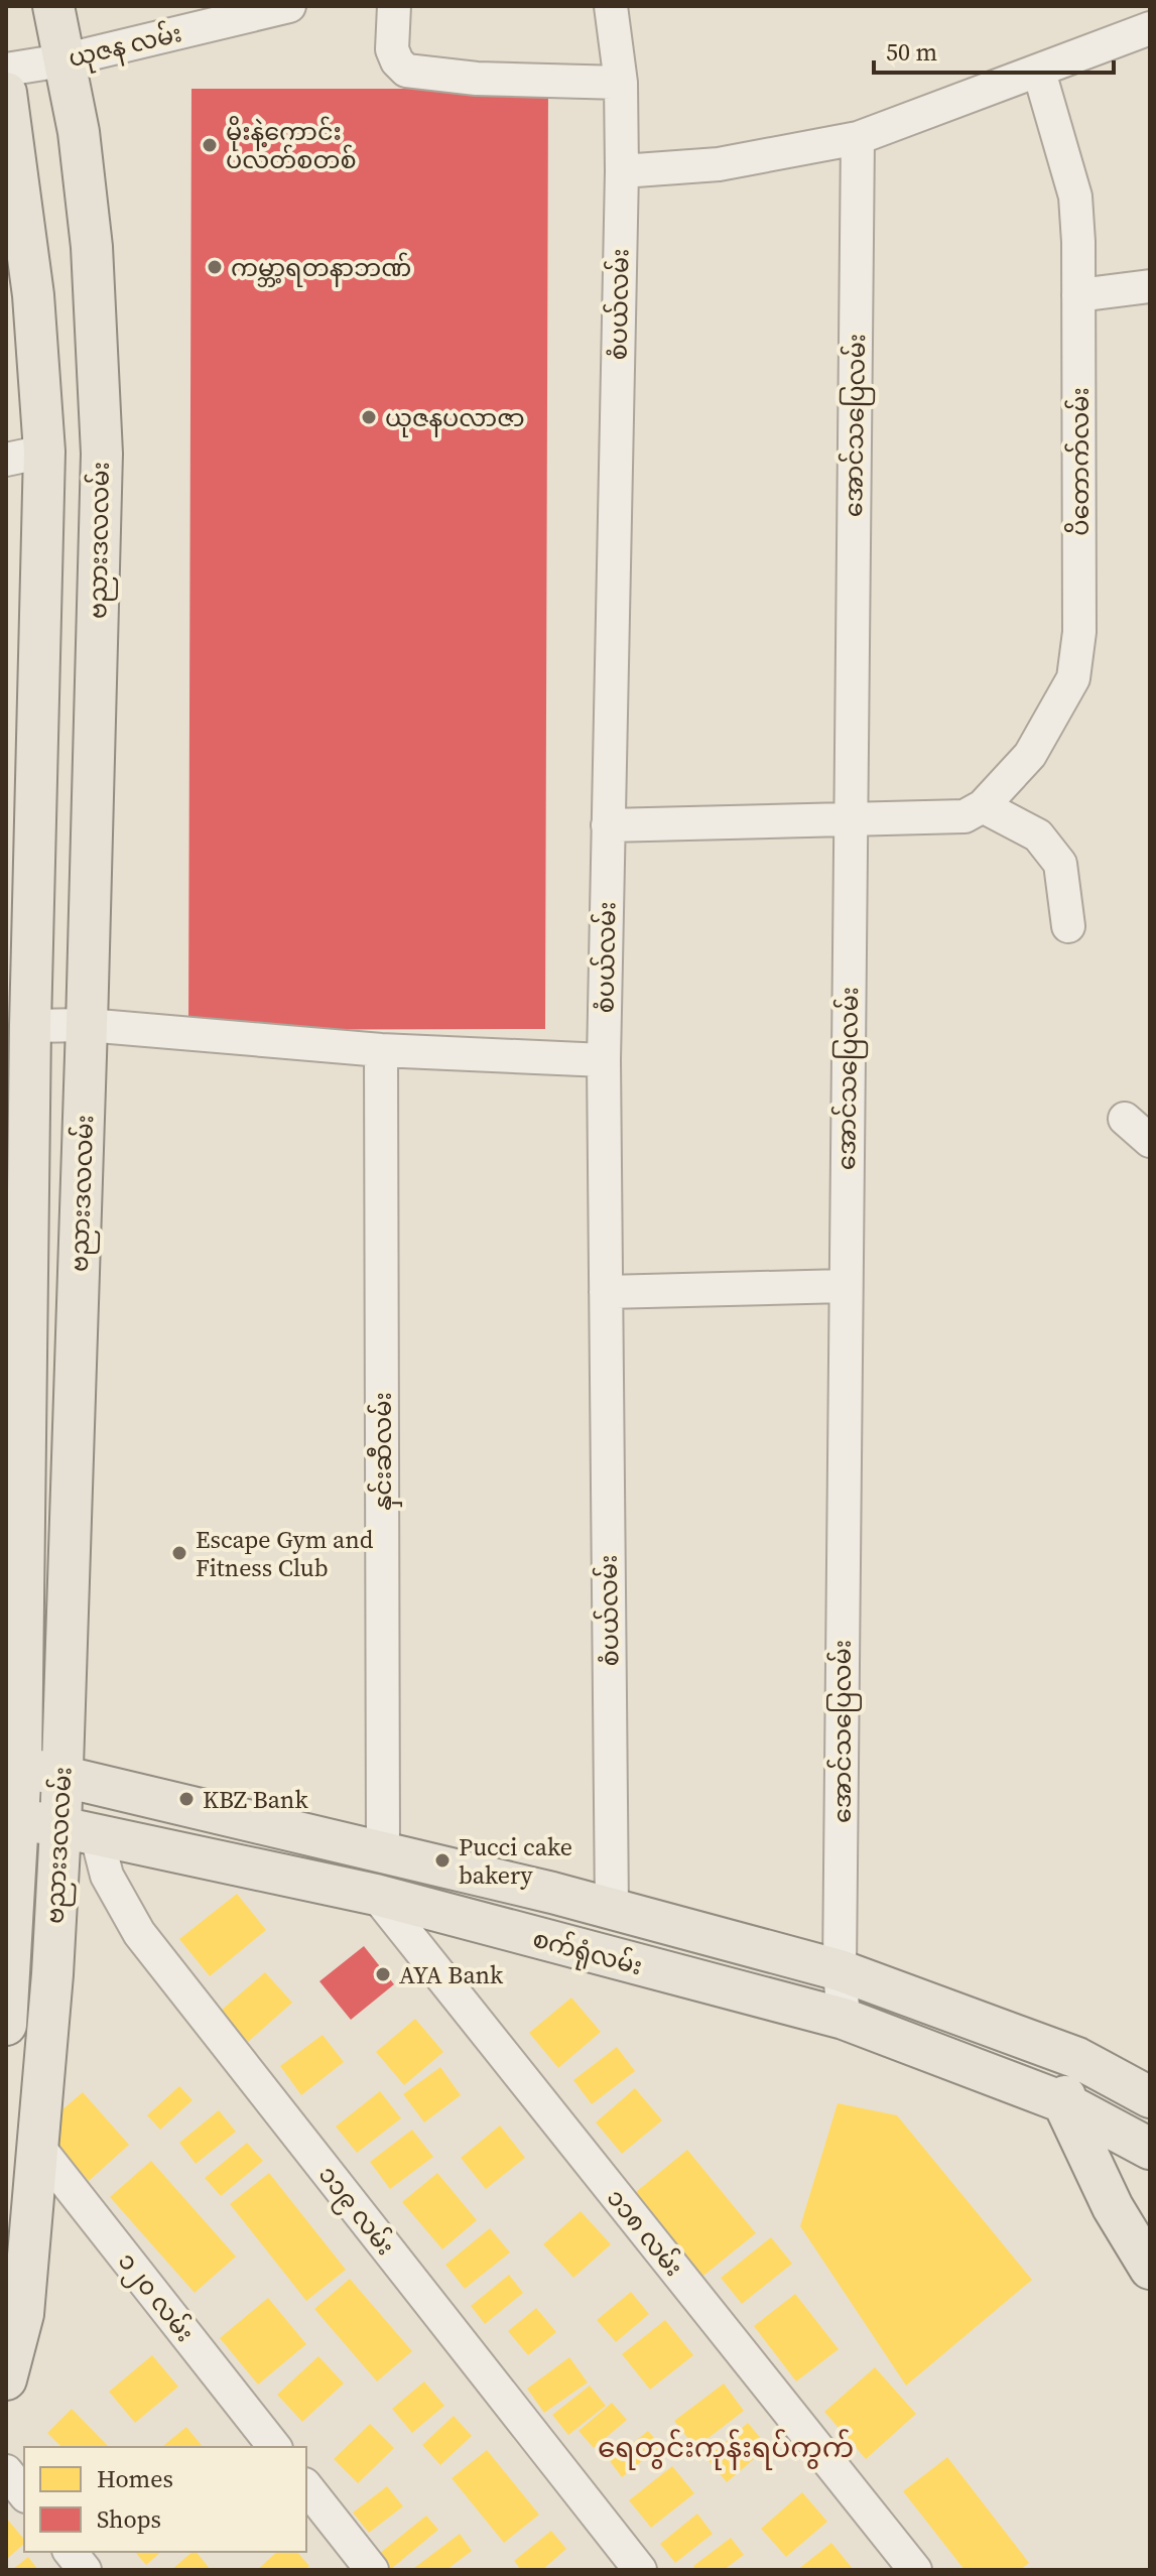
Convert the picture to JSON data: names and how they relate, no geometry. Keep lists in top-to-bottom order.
{
  "streets": {
    "main road": ["ဗညားဒလလမ်း", "စက်ရုံလမ်း"],
    "street": [
      "ယုဇန လမ်း",
      "စံပယ်လမ်း",
      "အောင်သပြေလမ်း",
      "ပိတောက်လမ်း",
      "နှင်းဆီလမ်း",
      "၁၁၉ လမ်း",
      "၁၁၈ လမ်း",
      "၁၂၀ လမ်း"
    ]
  },
  "crossings": [
    ["ယုဇန လမ်း", "ဗညားဒလလမ်း"],
    ["စံပယ်လမ်း", "စက်ရုံလမ်း"],
    ["အောင်သပြေလမ်း", "စက်ရုံလမ်း"],
    ["ဗညားဒလလမ်း", "စက်ရုံလမ်း"],
    ["ဗညားဒလလမ်း", "၁၁၉ လမ်း"],
    ["ဗညားဒလလမ်း", "၁၂၀ လမ်း"],
    ["နှင်းဆီလမ်း", "စက်ရုံလမ်း"],
    ["စက်ရုံလမ်း", "၁၁၉ လမ်း"],
    ["စက်ရုံလမ်း", "၁၁၈ လမ်း"]
  ],
  "districts": ["ရေတွင်းကုန်းရပ်ကွက်"],
  "places": [
    "မိုးနဲ့ကောင်း ပလတ်စတစ်",
    "ကမ္ဘာ့ရတနာဘဏ်",
    "ယုဇနပလာဇာ",
    "Escape Gym and Fitness Club",
    "KBZ Bank",
    "Pucci cake bakery",
    "AYA Bank"
  ],
  "legend": ["Homes", "Shops"],
  "scale_bar": "50 m"
}
